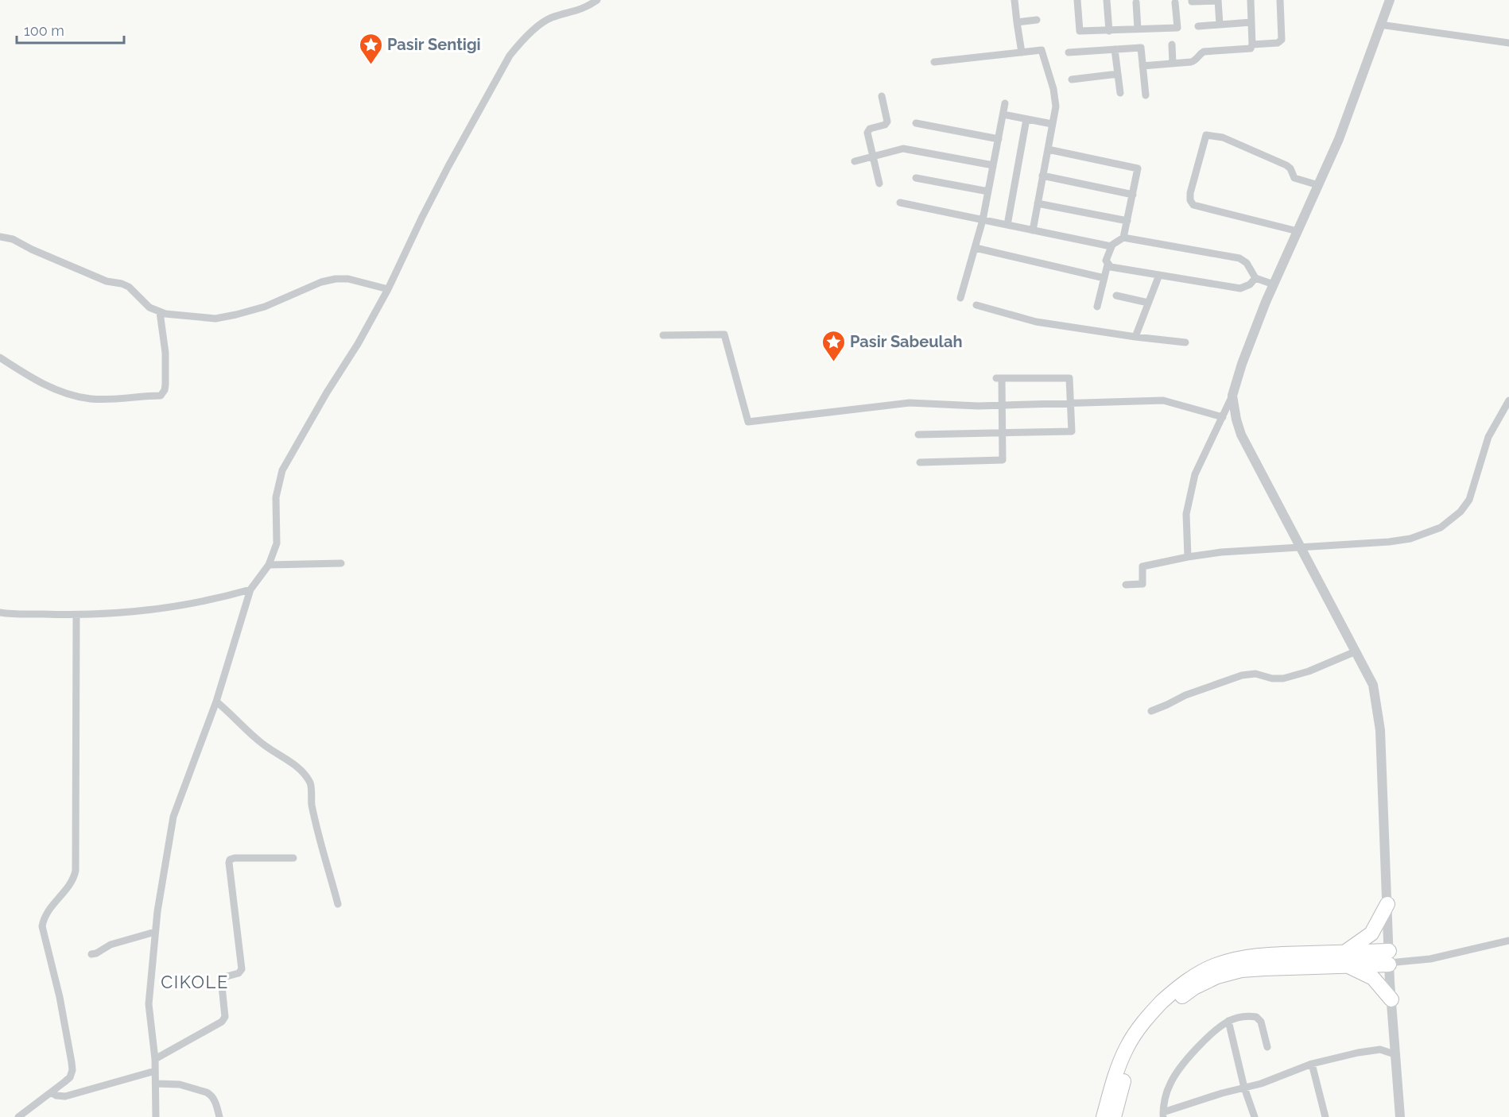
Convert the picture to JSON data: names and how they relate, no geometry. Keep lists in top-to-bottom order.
{
  "districts": ["CIKOLE"],
  "places": {
    "place": ["Pasir Sentigi", "Pasir Sabeulah"]
  },
  "scale_bar": "100 m"
}
